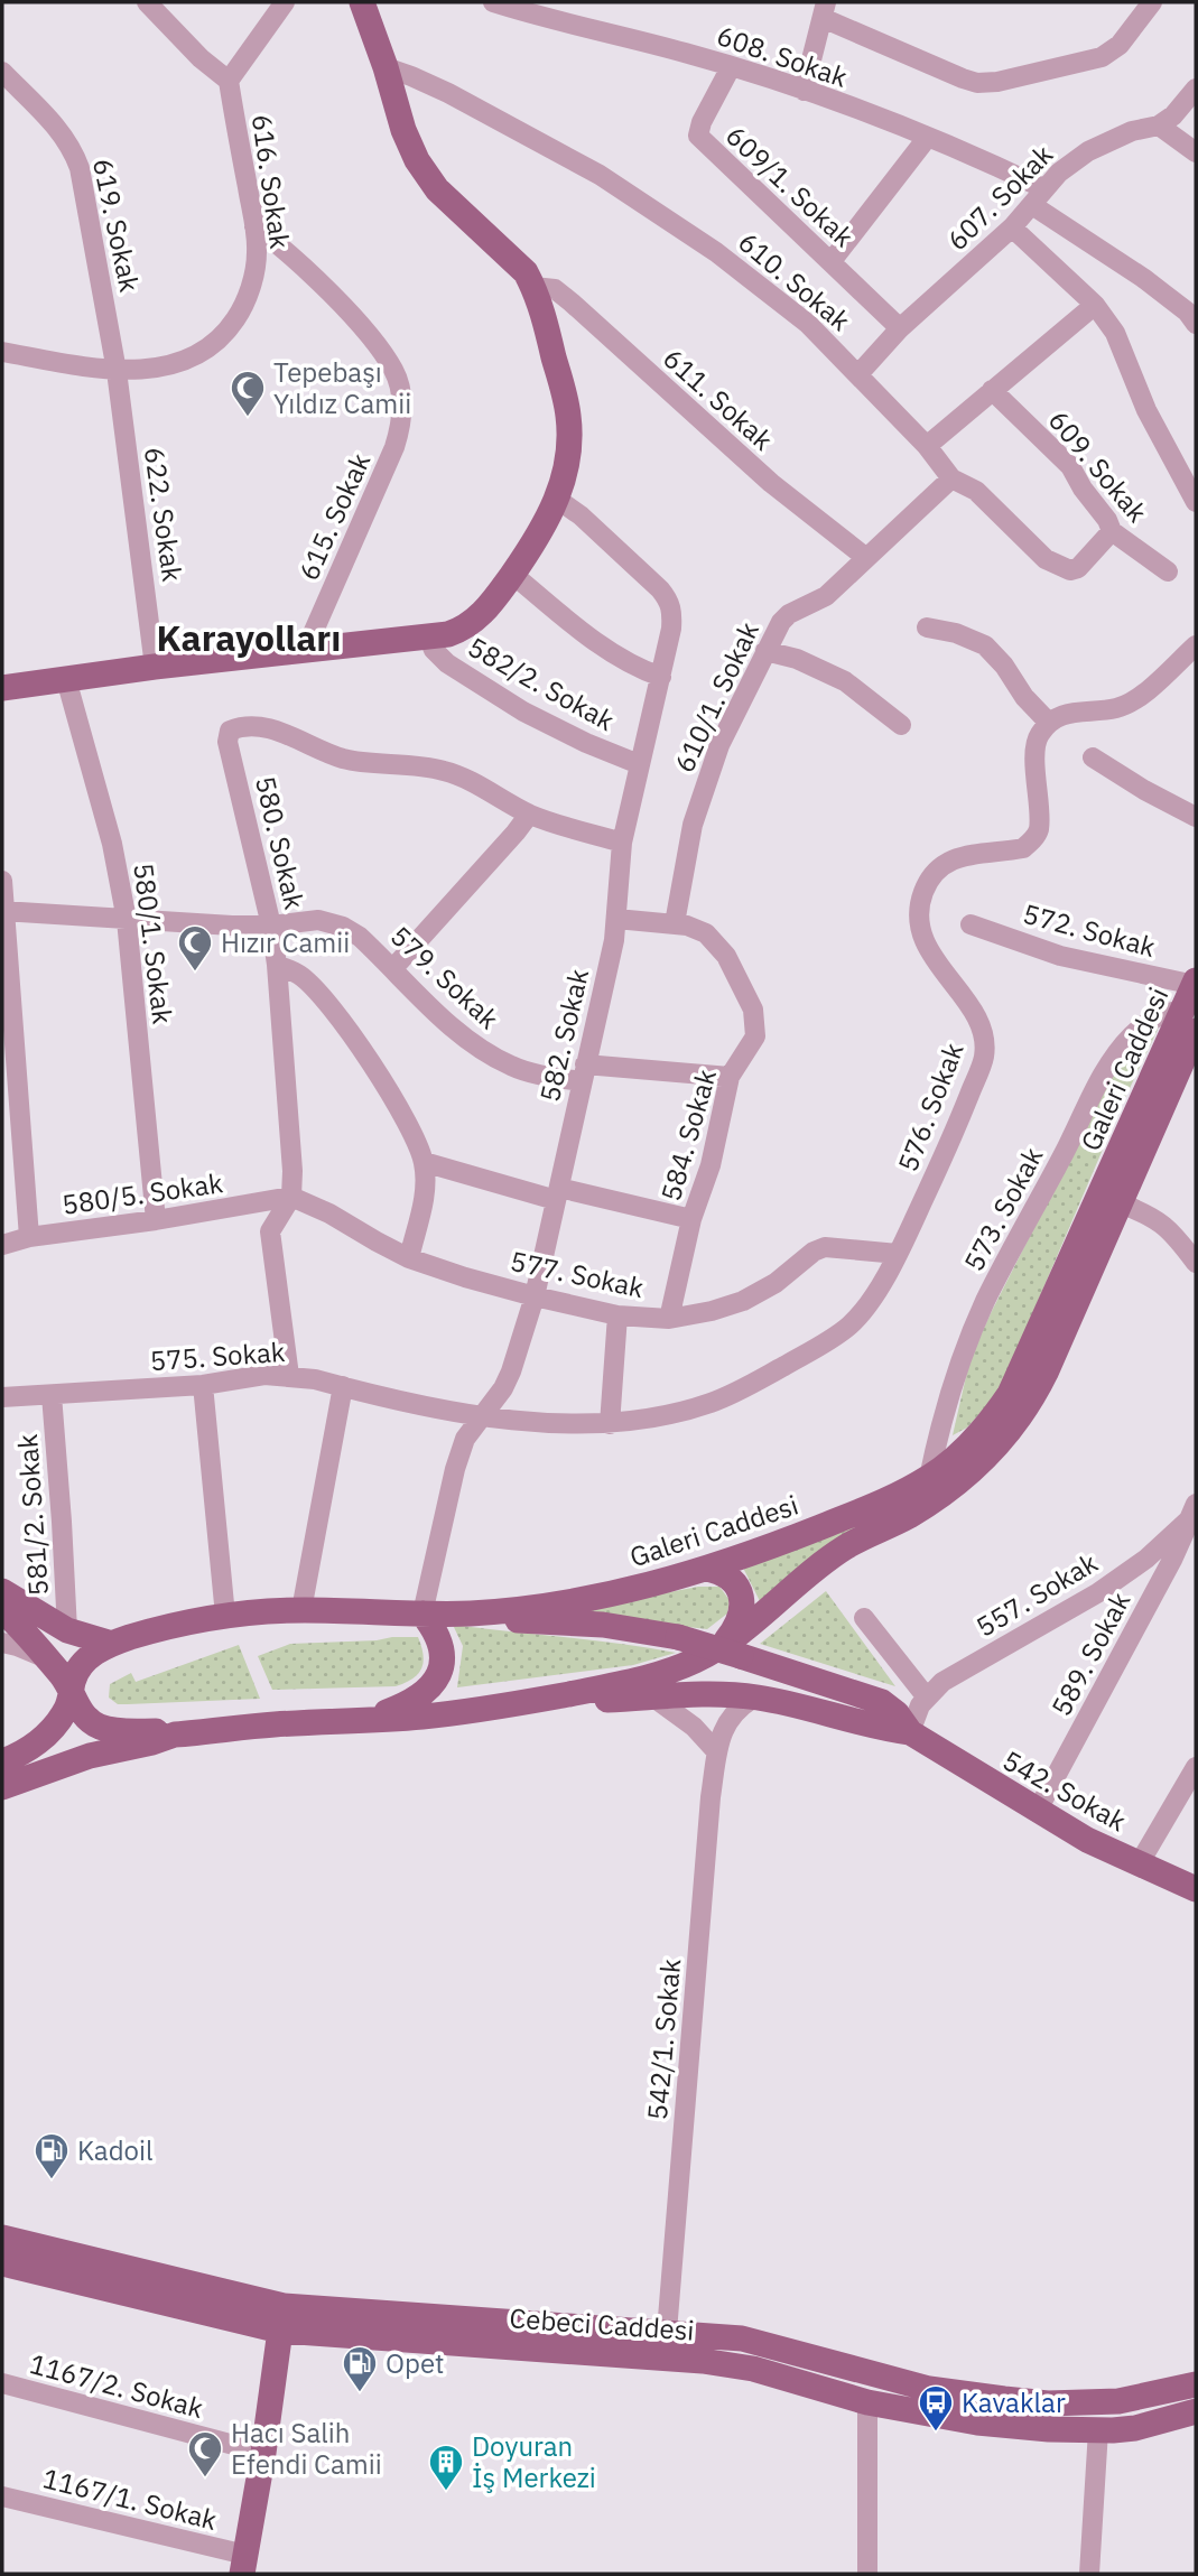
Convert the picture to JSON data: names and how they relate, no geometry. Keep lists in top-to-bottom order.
{
  "streets": {
    "main road": ["Galeri Caddesi", "542. Sokak", "Cebeci Caddesi"],
    "street": [
      "608. Sokak",
      "616. Sokak",
      "609/1. Sokak",
      "607. Sokak",
      "619. Sokak",
      "610. Sokak",
      "611. Sokak",
      "609. Sokak",
      "622. Sokak",
      "615. Sokak",
      "582/2. Sokak",
      "610/1. Sokak",
      "580. Sokak",
      "572. Sokak",
      "580/1. Sokak",
      "579. Sokak",
      "582. Sokak",
      "576. Sokak",
      "584. Sokak",
      "580/5. Sokak",
      "573. Sokak",
      "577. Sokak",
      "575. Sokak",
      "581/2. Sokak",
      "557. Sokak",
      "589. Sokak",
      "542/1. Sokak",
      "1167/2. Sokak",
      "1167/1. Sokak"
    ]
  },
  "crossings": [
    ["608. Sokak", "609/1. Sokak"],
    ["608. Sokak", "607. Sokak"],
    ["616. Sokak", "619. Sokak"],
    ["616. Sokak", "622. Sokak"],
    ["616. Sokak", "615. Sokak"],
    ["609/1. Sokak", "607. Sokak"],
    ["607. Sokak", "610. Sokak"],
    ["619. Sokak", "622. Sokak"],
    ["610. Sokak", "609. Sokak"],
    ["610. Sokak", "610/1. Sokak"],
    ["611. Sokak", "610/1. Sokak"],
    ["582/2. Sokak", "582. Sokak"],
    ["610/1. Sokak", "584. Sokak"],
    ["580. Sokak", "579. Sokak"],
    ["580. Sokak", "582. Sokak"],
    ["580. Sokak", "580/5. Sokak"],
    ["580. Sokak", "577. Sokak"],
    ["572. Sokak", "Galeri Caddesi"],
    ["580/1. Sokak", "579. Sokak"],
    ["580/1. Sokak", "580/5. Sokak"],
    ["579. Sokak", "582. Sokak"],
    ["579. Sokak", "584. Sokak"],
    ["582. Sokak", "Galeri Caddesi"],
    ["582. Sokak", "576. Sokak"],
    ["582. Sokak", "584. Sokak"],
    ["582. Sokak", "577. Sokak"],
    ["582. Sokak", "575. Sokak"],
    ["Galeri Caddesi", "573. Sokak"],
    ["576. Sokak", "577. Sokak"],
    ["576. Sokak", "575. Sokak"],
    ["584. Sokak", "577. Sokak"],
    ["580/5. Sokak", "577. Sokak"],
    ["575. Sokak", "581/2. Sokak"],
    ["557. Sokak", "589. Sokak"],
    ["557. Sokak", "542. Sokak"],
    ["589. Sokak", "542. Sokak"],
    ["542/1. Sokak", "Cebeci Caddesi"]
  ],
  "districts": ["Karayolları"],
  "places": {
    "mosque": ["Tepebaşı Yıldız Camii", "Hızır Camii", "Hacı Salih Efendi Camii"],
    "fuel station": ["Kadoil", "Opet"],
    "bus stop": ["Kavaklar"],
    "building": ["Doyuran İş Merkezi"]
  }
}
